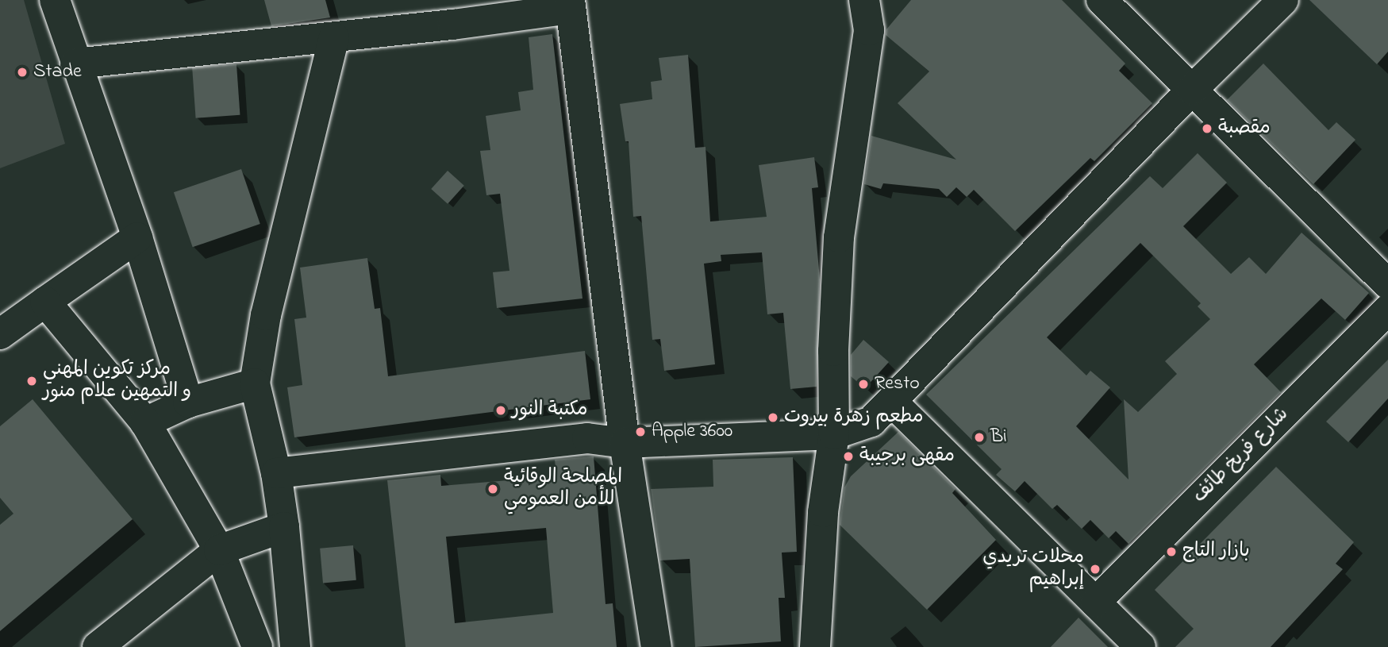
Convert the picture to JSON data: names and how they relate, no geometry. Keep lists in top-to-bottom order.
{
  "streets": {
    "street": ["شارع فريخ طائف"]
  },
  "places": [
    "Stade",
    "مقصبة",
    "مركز تكوين المهني و التمهين علام منور",
    "Resto",
    "مكتبة النور",
    "مطعم زهرة بيروت",
    "Apple 3600",
    "Bi",
    "مقهى برجيبة",
    "المصلحة الوقائية للأمن العمومي",
    "بازار التاج",
    "محلات تريدي إبراهيم"
  ]
}
